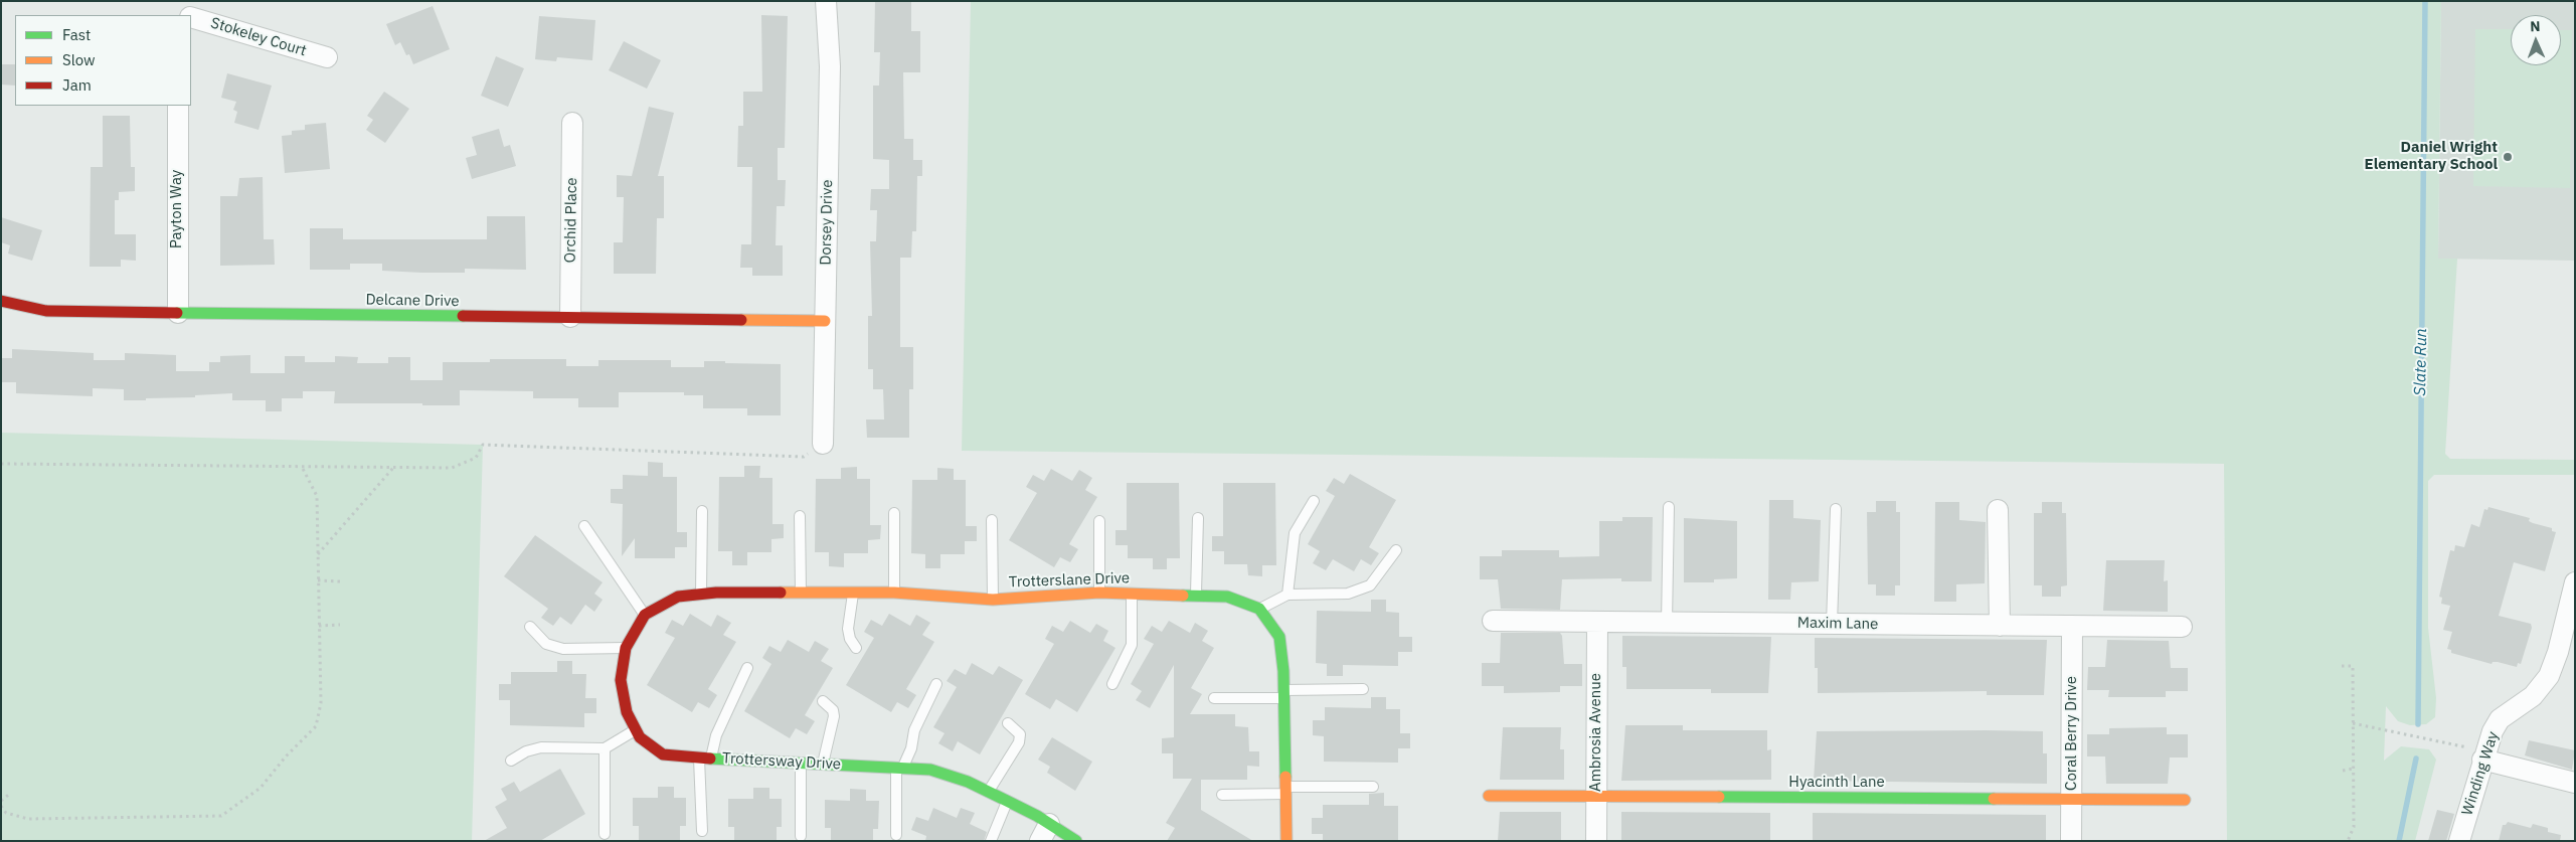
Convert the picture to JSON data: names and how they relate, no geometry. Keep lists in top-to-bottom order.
{
  "streets": {
    "street": [
      "Stokeley Court",
      "Payton Way",
      "Orchid Place",
      "Dorsey Drive",
      "Delcane Drive",
      "Trotterslane Drive",
      "Maxim Lane",
      "Ambrosia Avenue",
      "Coral Berry Drive",
      "Trottersway Drive",
      "Winding Way",
      "Hyacinth Lane"
    ]
  },
  "crossings": [
    ["Payton Way", "Delcane Drive"],
    ["Orchid Place", "Delcane Drive"],
    ["Dorsey Drive", "Delcane Drive"],
    ["Trotterslane Drive", "Trottersway Drive"],
    ["Maxim Lane", "Ambrosia Avenue"],
    ["Maxim Lane", "Coral Berry Drive"],
    ["Ambrosia Avenue", "Hyacinth Lane"],
    ["Coral Berry Drive", "Hyacinth Lane"]
  ],
  "water": ["Slate Run"],
  "places": ["Daniel Wright Elementary School"],
  "legend": ["Fast", "Slow", "Jam"],
  "north": "top"
}
